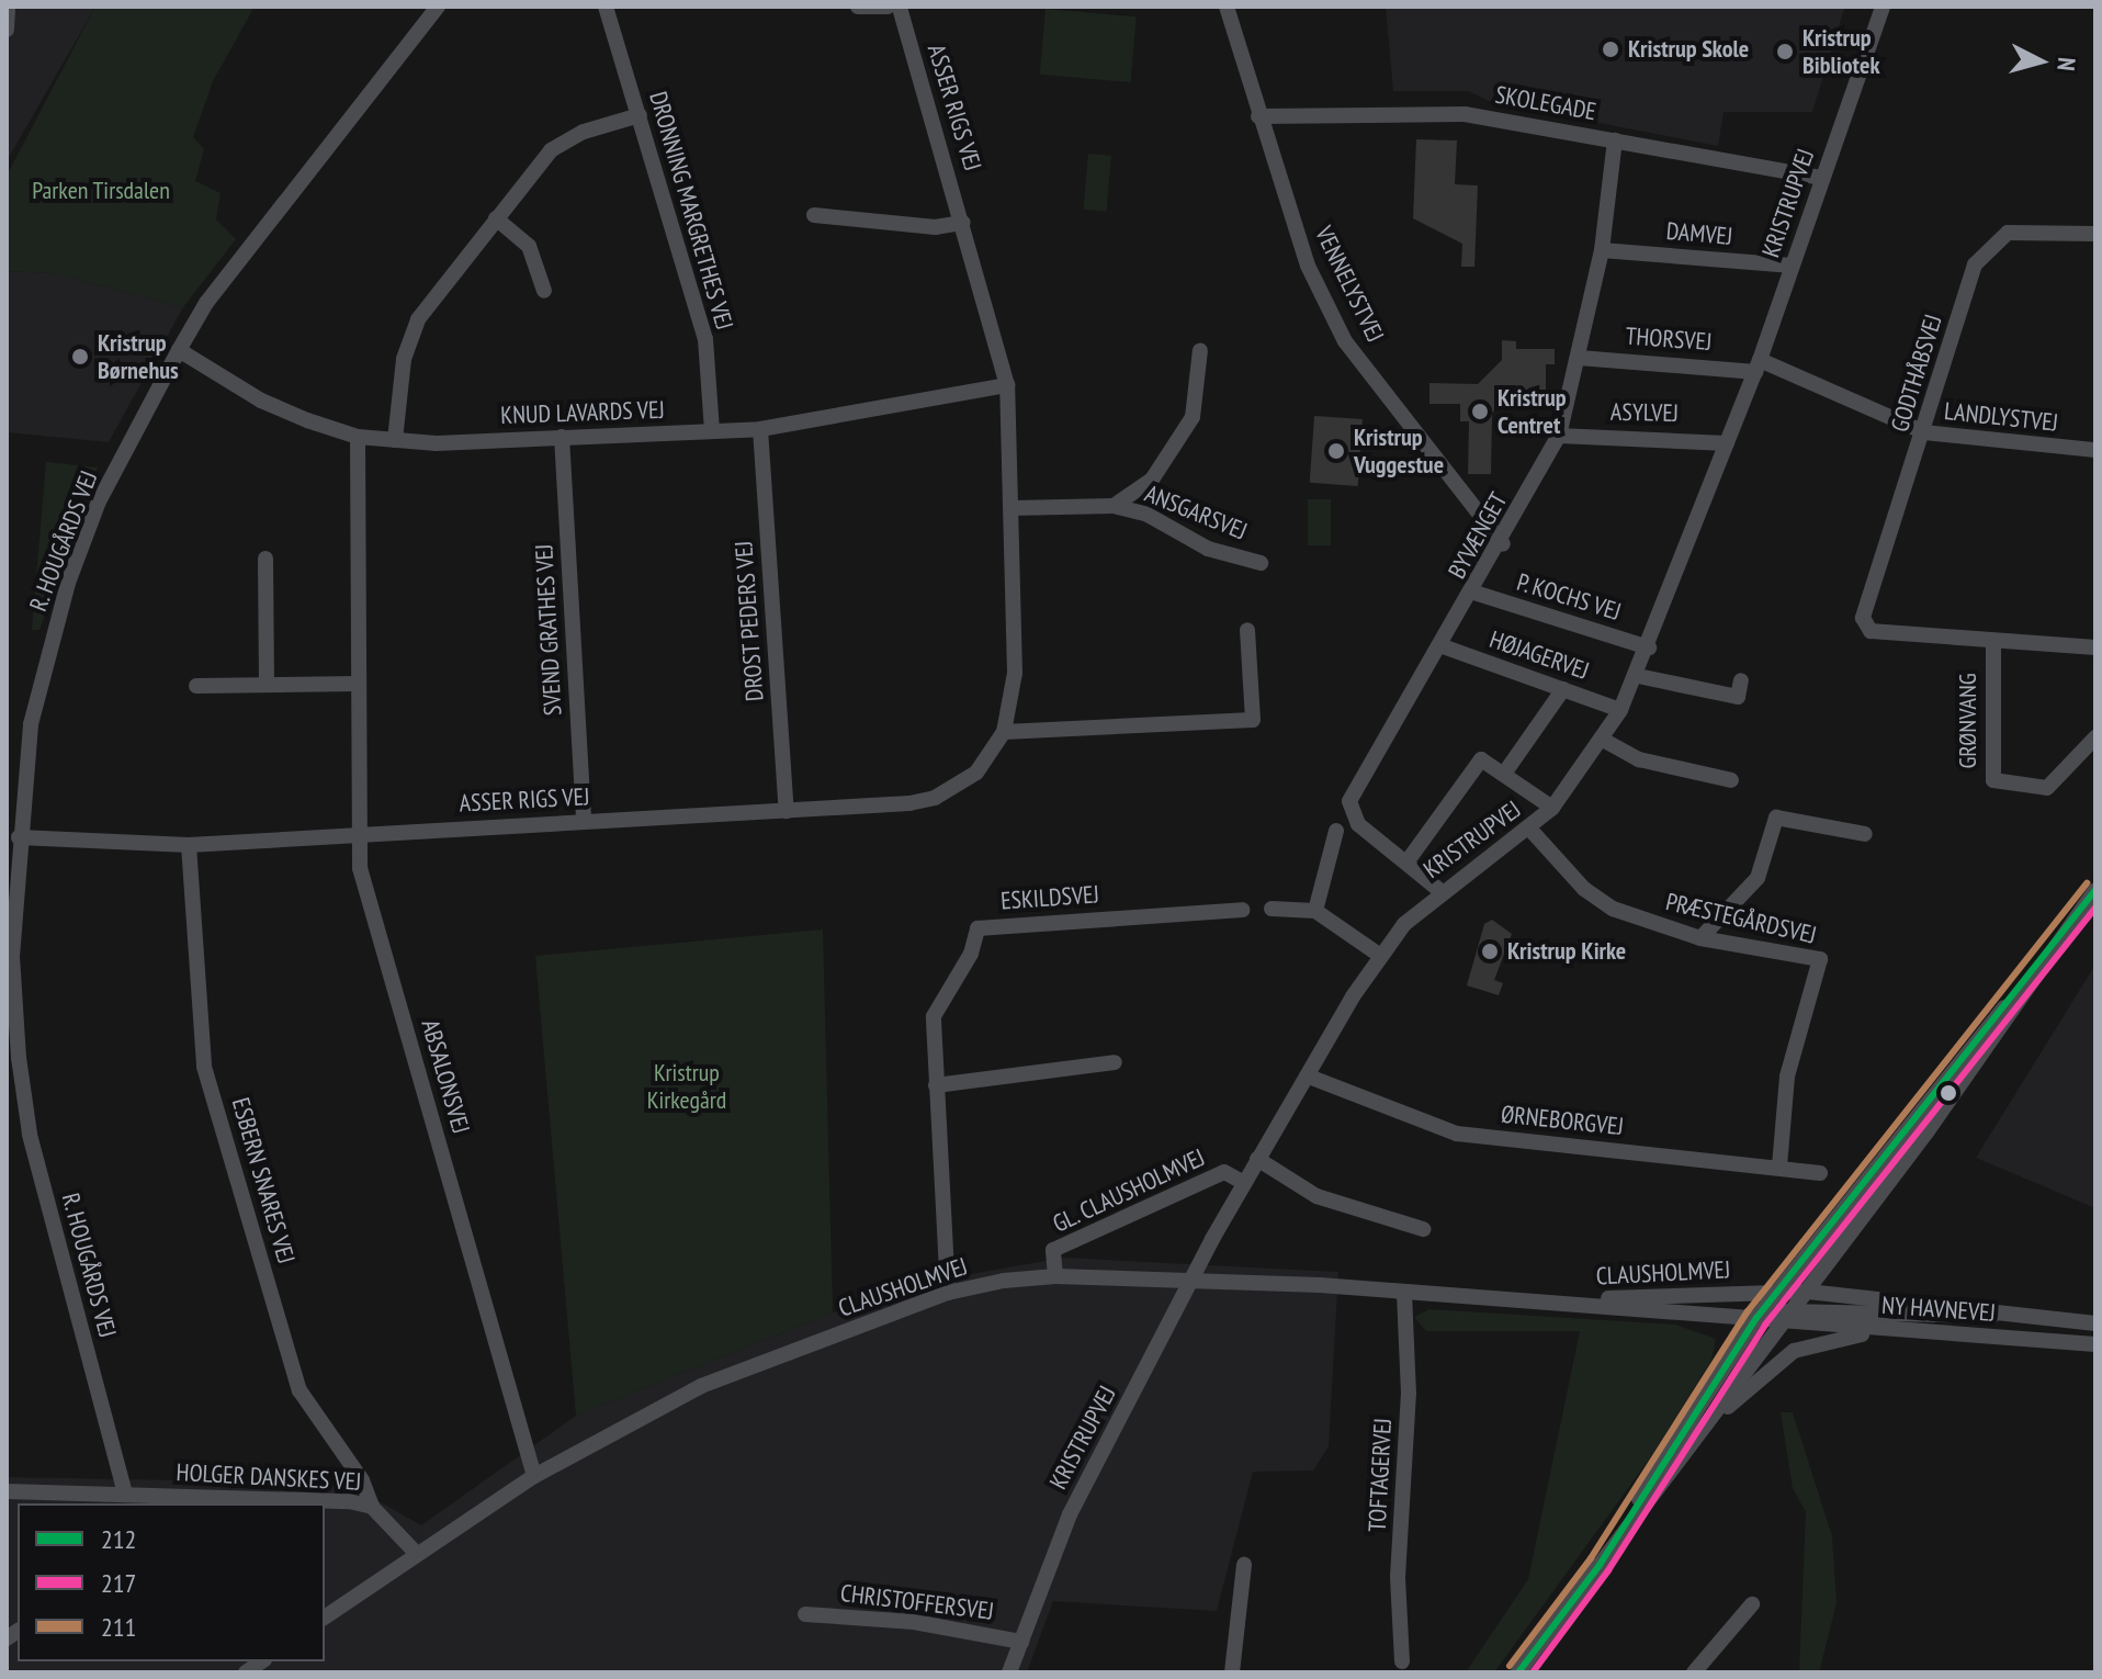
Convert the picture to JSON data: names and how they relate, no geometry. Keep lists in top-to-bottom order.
{
  "streets": {
    "street": [
      "SKOLEGADE",
      "ASSER RIGS VEJ",
      "KRISTRUPVEJ",
      "DRONNING MARGRETHES VEJ",
      "DAMVEJ",
      "VENNELYSTVEJ",
      "THORSVEJ",
      "GODTHÅBSVEJ",
      "KNUD LAVARDS VEJ",
      "ASYLVEJ",
      "LANDLYSTVEJ",
      "ANSGARSVEJ",
      "BYVÆNGET",
      "R. HOUGÅRDS VEJ",
      "P. KOCHS VEJ",
      "DROST PEDERS VEJ",
      "SVEND GRATHES VEJ",
      "HØJAGERVEJ",
      "GRØNVANG",
      "ESKILDSVEJ",
      "PRÆSTEGÅRDSVEJ",
      "ABSALONSVEJ",
      "ØRNEBORGVEJ",
      "ESBERN SNARES VEJ",
      "GL. CLAUSHOLMVEJ",
      "CLAUSHOLMVEJ",
      "NY HAVNEVEJ",
      "TOFTAGERVEJ",
      "HOLGER DANSKES VEJ",
      "CHRISTOFFERSVEJ"
    ]
  },
  "crossings": [
    ["SKOLEGADE", "KRISTRUPVEJ"],
    ["SKOLEGADE", "VENNELYSTVEJ"],
    ["SKOLEGADE", "BYVÆNGET"],
    ["ASSER RIGS VEJ", "KNUD LAVARDS VEJ"],
    ["ASSER RIGS VEJ", "ANSGARSVEJ"],
    ["ASSER RIGS VEJ", "R. HOUGÅRDS VEJ"],
    ["ASSER RIGS VEJ", "DROST PEDERS VEJ"],
    ["ASSER RIGS VEJ", "SVEND GRATHES VEJ"],
    ["ASSER RIGS VEJ", "ABSALONSVEJ"],
    ["ASSER RIGS VEJ", "ESBERN SNARES VEJ"],
    ["KRISTRUPVEJ", "DAMVEJ"],
    ["KRISTRUPVEJ", "THORSVEJ"],
    ["KRISTRUPVEJ", "ASYLVEJ"],
    ["KRISTRUPVEJ", "LANDLYSTVEJ"],
    ["KRISTRUPVEJ", "BYVÆNGET"],
    ["KRISTRUPVEJ", "P. KOCHS VEJ"],
    ["KRISTRUPVEJ", "HØJAGERVEJ"],
    ["KRISTRUPVEJ", "PRÆSTEGÅRDSVEJ"],
    ["KRISTRUPVEJ", "ØRNEBORGVEJ"],
    ["KRISTRUPVEJ", "GL. CLAUSHOLMVEJ"],
    ["KRISTRUPVEJ", "CLAUSHOLMVEJ"],
    ["KRISTRUPVEJ", "CHRISTOFFERSVEJ"],
    ["DRONNING MARGRETHES VEJ", "KNUD LAVARDS VEJ"],
    ["DAMVEJ", "BYVÆNGET"],
    ["VENNELYSTVEJ", "BYVÆNGET"],
    ["THORSVEJ", "LANDLYSTVEJ"],
    ["THORSVEJ", "BYVÆNGET"],
    ["GODTHÅBSVEJ", "LANDLYSTVEJ"],
    ["GODTHÅBSVEJ", "GRØNVANG"],
    ["KNUD LAVARDS VEJ", "R. HOUGÅRDS VEJ"],
    ["KNUD LAVARDS VEJ", "DROST PEDERS VEJ"],
    ["KNUD LAVARDS VEJ", "SVEND GRATHES VEJ"],
    ["KNUD LAVARDS VEJ", "ABSALONSVEJ"],
    ["ASYLVEJ", "BYVÆNGET"],
    ["BYVÆNGET", "P. KOCHS VEJ"],
    ["BYVÆNGET", "HØJAGERVEJ"],
    ["R. HOUGÅRDS VEJ", "HOLGER DANSKES VEJ"],
    ["ESKILDSVEJ", "CLAUSHOLMVEJ"],
    ["PRÆSTEGÅRDSVEJ", "ØRNEBORGVEJ"],
    ["ABSALONSVEJ", "CLAUSHOLMVEJ"],
    ["ESBERN SNARES VEJ", "HOLGER DANSKES VEJ"],
    ["GL. CLAUSHOLMVEJ", "CLAUSHOLMVEJ"],
    ["CLAUSHOLMVEJ", "NY HAVNEVEJ"],
    ["CLAUSHOLMVEJ", "TOFTAGERVEJ"],
    ["CLAUSHOLMVEJ", "HOLGER DANSKES VEJ"]
  ],
  "parks": ["Parken Tirsdalen", "Kristrup Kirkegård"],
  "places": [
    "Kristrup Skole",
    "Kristrup Bibliotek",
    "Kristrup Børnehus",
    "Kristrup Centret",
    "Kristrup Vuggestue",
    "Kristrup Kirke"
  ],
  "lines": ["transit line 211", "transit line 212", "transit line 217"],
  "legend": ["212", "217", "211"],
  "north": "right"
}
